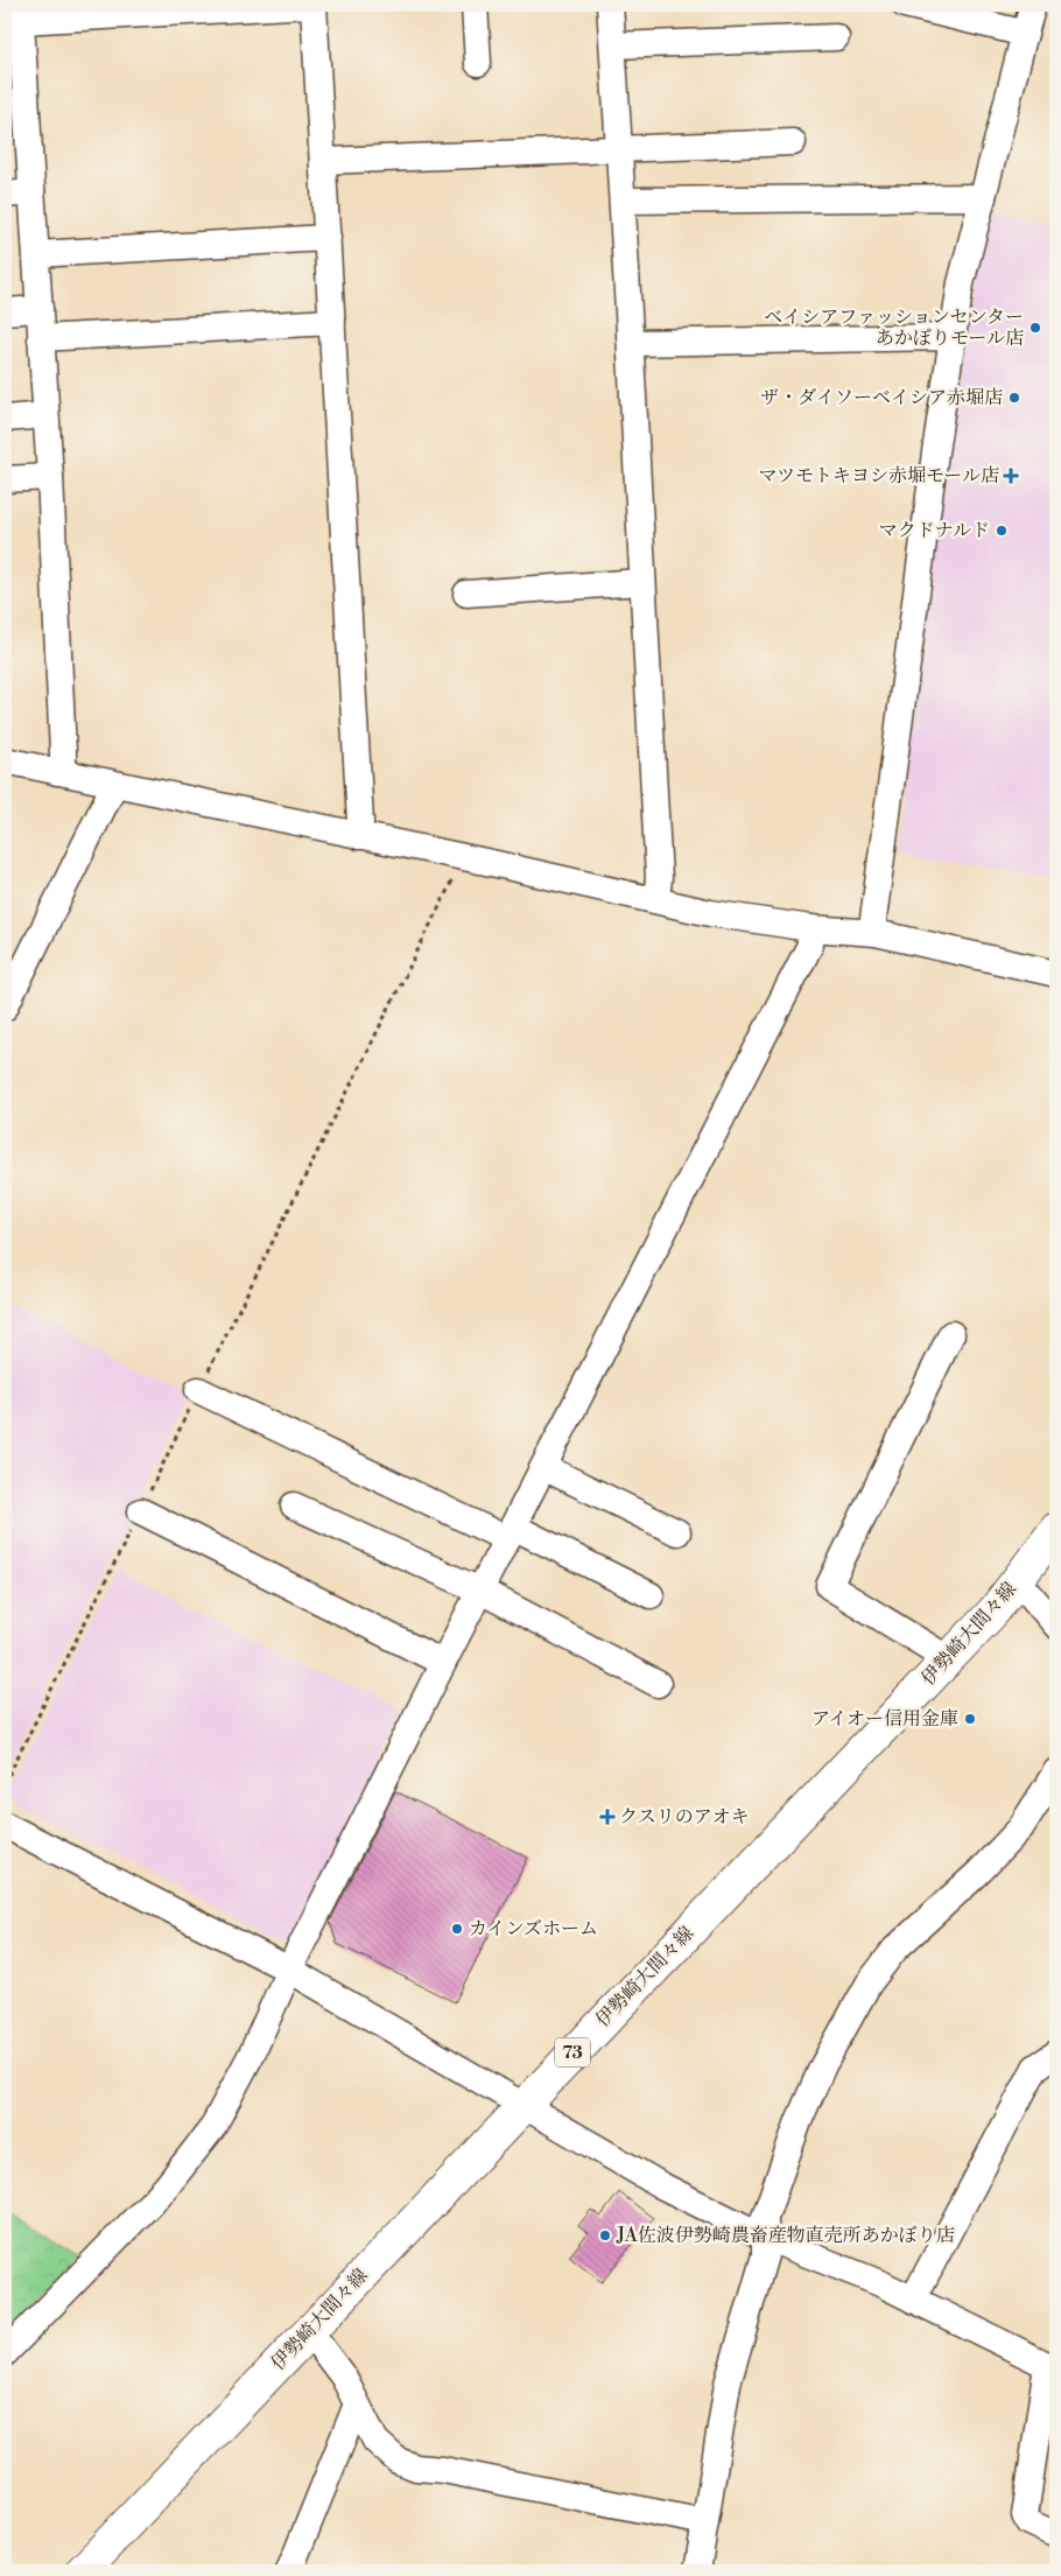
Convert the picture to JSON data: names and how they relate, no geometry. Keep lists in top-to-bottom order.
{
  "streets": {
    "main road": ["伊勢崎大間々線", "73"]
  },
  "places": {
    "other": [
      "ベイシアファッションセンター あかぼりモール店",
      "ザ・ダイソーベイシア赤堀店",
      "マクドナルド",
      "アイオー信用金庫",
      "カインズホーム",
      "JA佐波伊勢崎農畜産物直売所あかぼり店"
    ],
    "health": ["マツモトキヨシ赤堀モール店", "クスリのアオキ"]
  }
}
